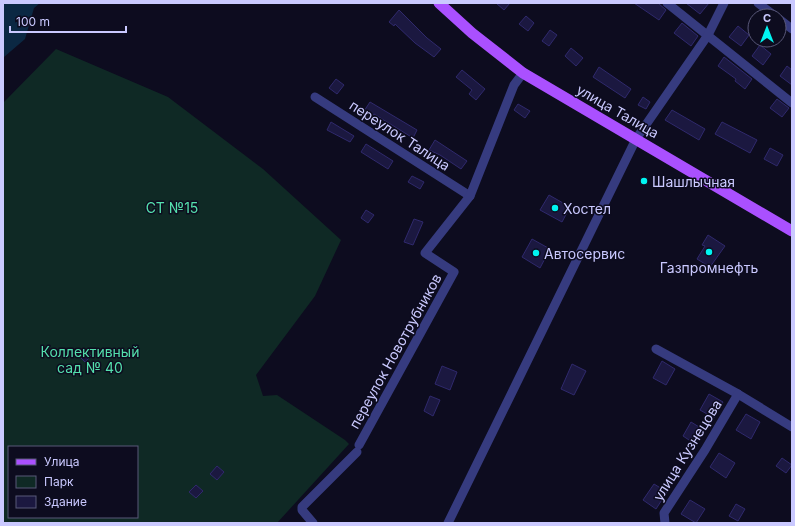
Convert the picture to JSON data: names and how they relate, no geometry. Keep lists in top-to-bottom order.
{
  "streets": {
    "main road": ["улица Талица"],
    "street": ["переулок Талица", "переулок Новотрубников", "улица Кузнецова"]
  },
  "crossings": [
    ["улица Талица", "переулок Новотрубников"],
    ["переулок Талица", "переулок Новотрубников"]
  ],
  "parks": ["СТ №15", "Коллективный сад № 40"],
  "places": [
    "Шашлычная",
    "Хостел",
    "Газпромнефть",
    "Автосервис"
  ],
  "legend": ["Улица", "Парк", "Здание"],
  "scale_bar": "100 m",
  "north": "top"
}
